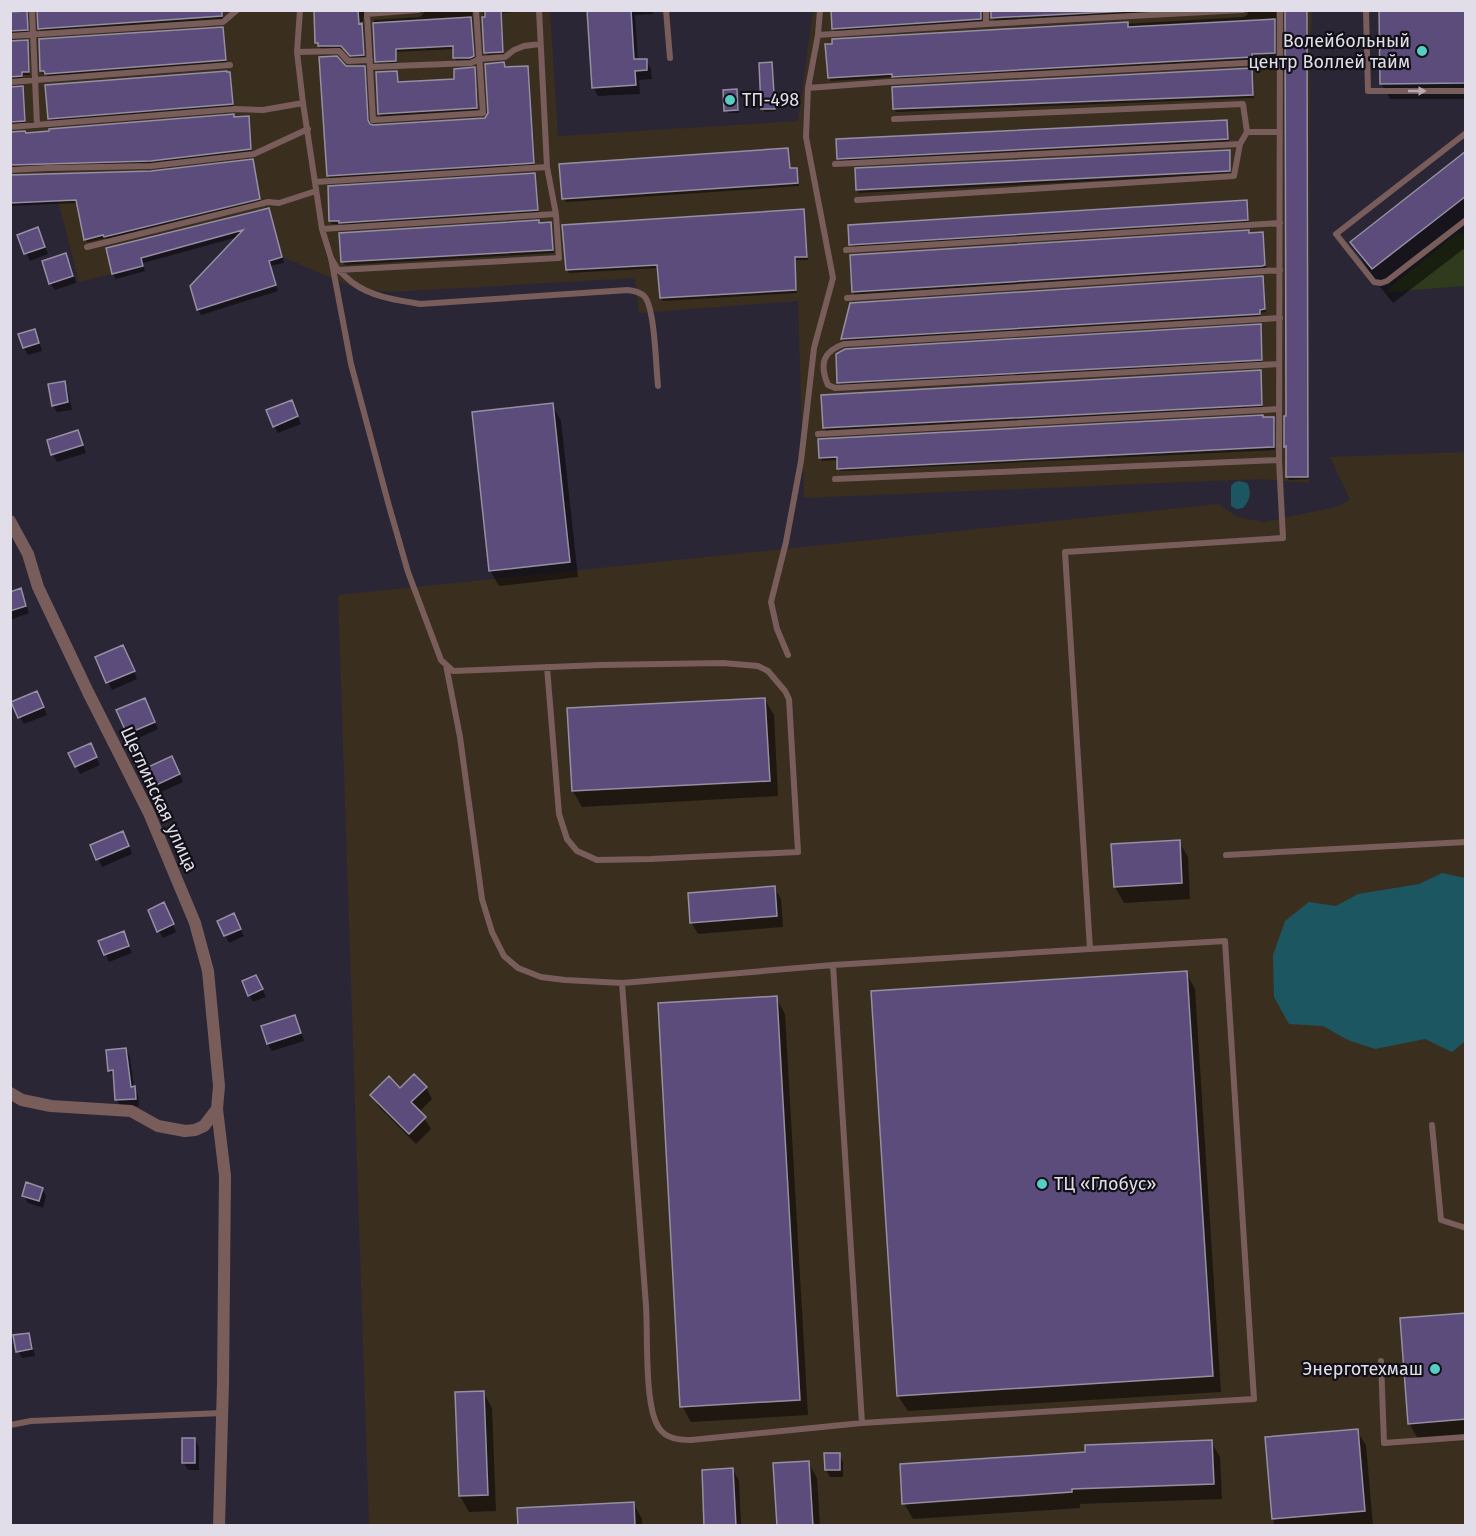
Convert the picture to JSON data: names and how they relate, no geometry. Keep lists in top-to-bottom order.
{
  "streets": {
    "street": ["Щеглинская улица"]
  },
  "places": [
    "Волейбольный центр Воллей тайм",
    "ТП-498",
    "ТЦ «Глобус»",
    "Энерготехмаш"
  ]
}
